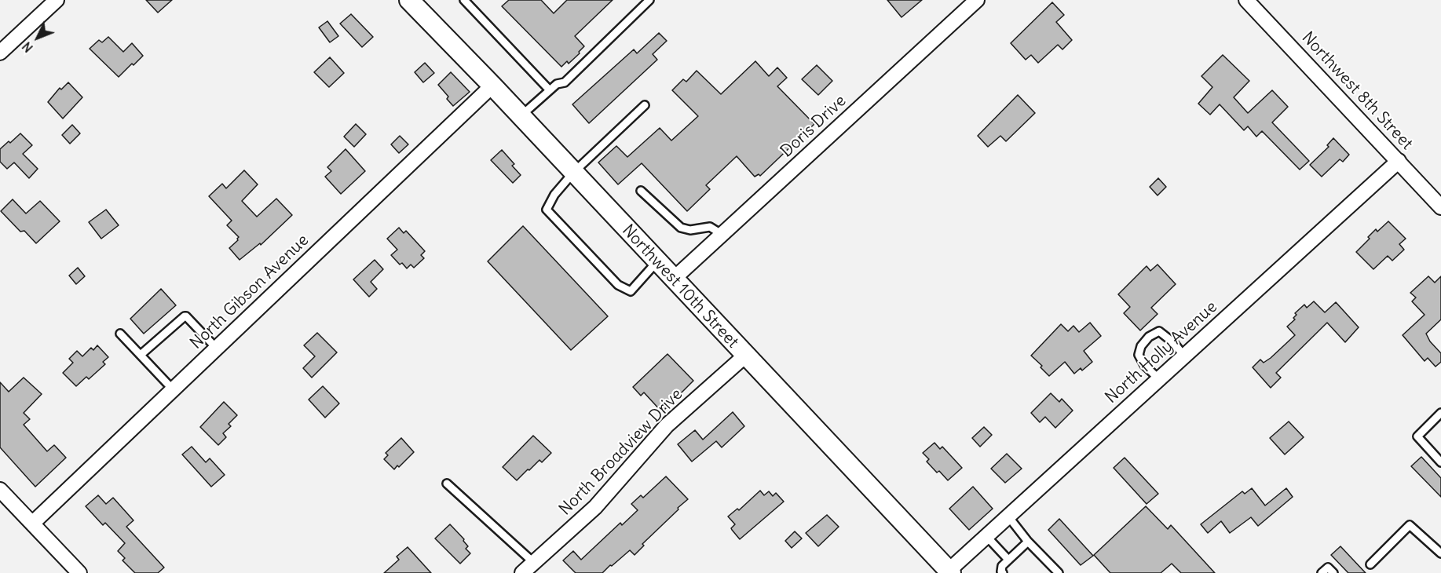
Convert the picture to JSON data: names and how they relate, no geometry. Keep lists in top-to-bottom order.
{
  "streets": {
    "main road": ["Northwest 10th Street"],
    "street": [
      "Northwest 8th Street",
      "Doris Drive",
      "North Gibson Avenue",
      "North Holly Avenue",
      "North Broadview Drive"
    ]
  },
  "crossings": [
    ["Northwest 8th Street", "North Holly Avenue"],
    ["Doris Drive", "Northwest 10th Street"],
    ["Northwest 10th Street", "North Gibson Avenue"],
    ["Northwest 10th Street", "North Holly Avenue"],
    ["Northwest 10th Street", "North Broadview Drive"]
  ],
  "north": "bottom left"
}
